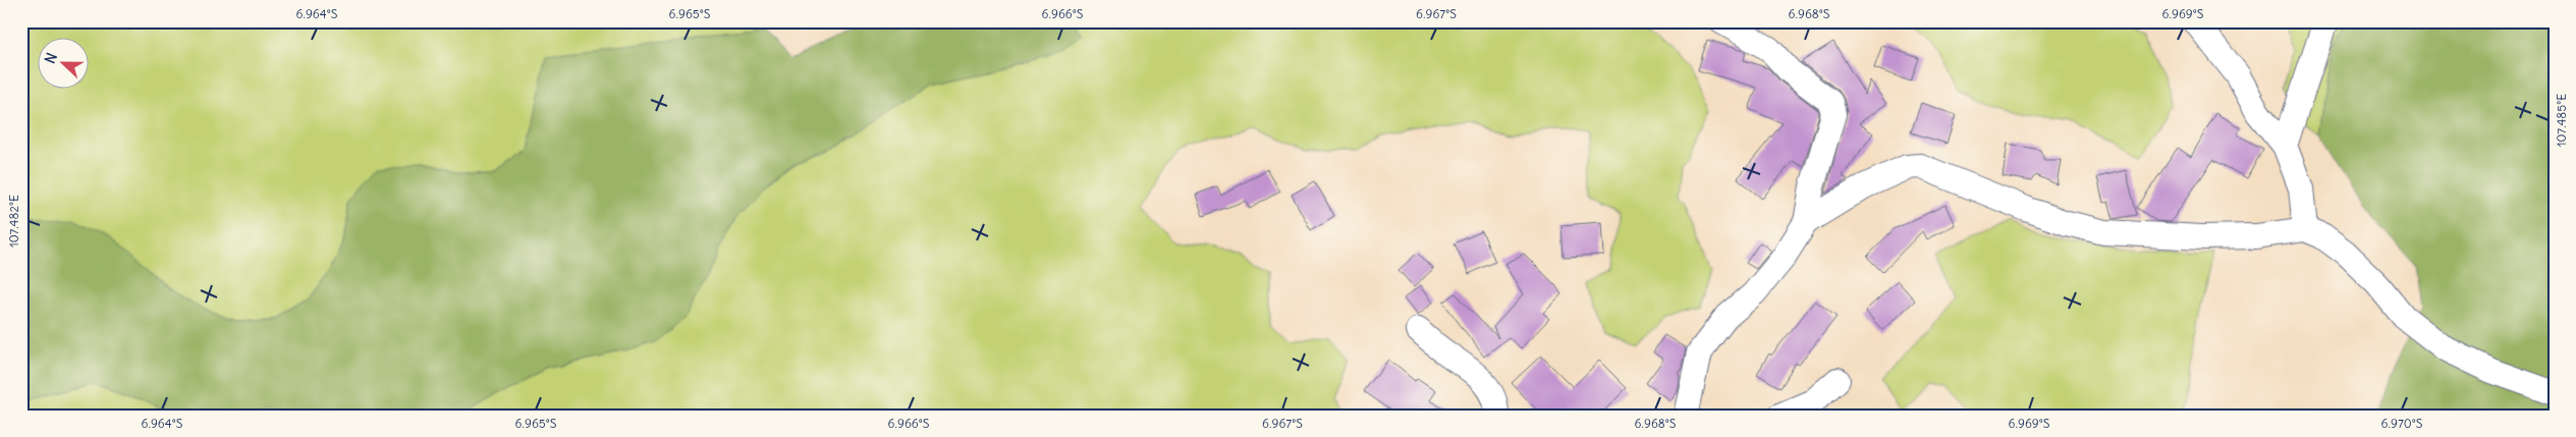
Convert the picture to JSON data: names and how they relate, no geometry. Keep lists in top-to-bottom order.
{
  "north": "left",
  "coordinates": [
    "6.964°S",
    "6.965°S",
    "6.966°S",
    "6.967°S",
    "6.968°S",
    "6.969°S",
    "107.485°E",
    "107.482°E",
    "6.970°S"
  ]
}
